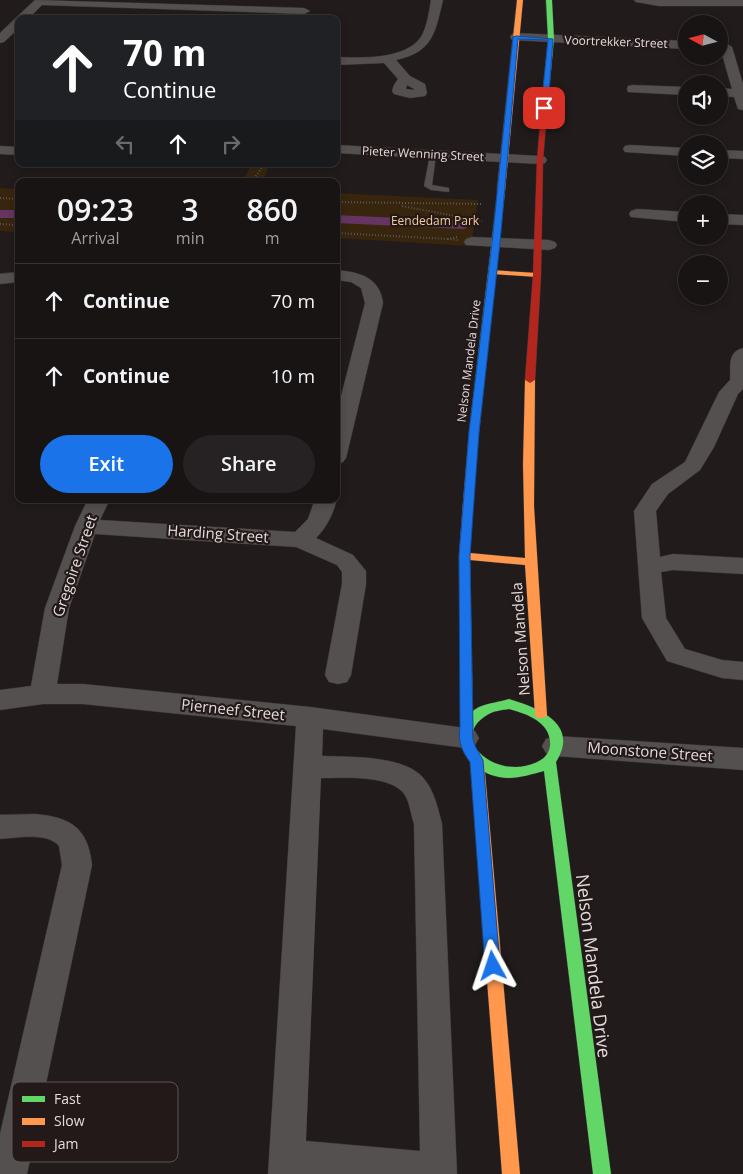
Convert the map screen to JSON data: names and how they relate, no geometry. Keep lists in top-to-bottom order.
{
  "streets": {
    "street": [
      "Voortrekker Street",
      "Pieter Wenning Street",
      "Nelson Mandela Drive",
      "Harding Street",
      "Gregoire Street",
      "Nelson Mandela",
      "Pierneef Street",
      "Moonstone Street"
    ]
  },
  "crossings": [
    ["Voortrekker Street", "Nelson Mandela Drive"],
    ["Pieter Wenning Street", "Nelson Mandela Drive"],
    ["Nelson Mandela Drive", "Nelson Mandela"],
    ["Nelson Mandela Drive", "Pierneef Street"],
    ["Nelson Mandela Drive", "Moonstone Street"],
    ["Harding Street", "Gregoire Street"],
    ["Gregoire Street", "Pierneef Street"],
    ["Nelson Mandela", "Pierneef Street"],
    ["Nelson Mandela", "Moonstone Street"],
    ["Pierneef Street", "Moonstone Street"]
  ],
  "parks": ["Eendedam Park"],
  "legend": ["Fast", "Slow", "Jam"],
  "north": "left",
  "page": {
    "map_buttons": ["+", "−"],
    "turn": ["70 m", "Continue"],
    "eta": [
      "09:23",
      "Arrival",
      "3",
      "min",
      "860",
      "m"
    ],
    "list": [
      {
        "name": "Continue",
        "value": "70 m"
      },
      {
        "name": "Continue",
        "value": "10 m"
      }
    ],
    "buttons": ["Exit", "Share"]
  }
}
